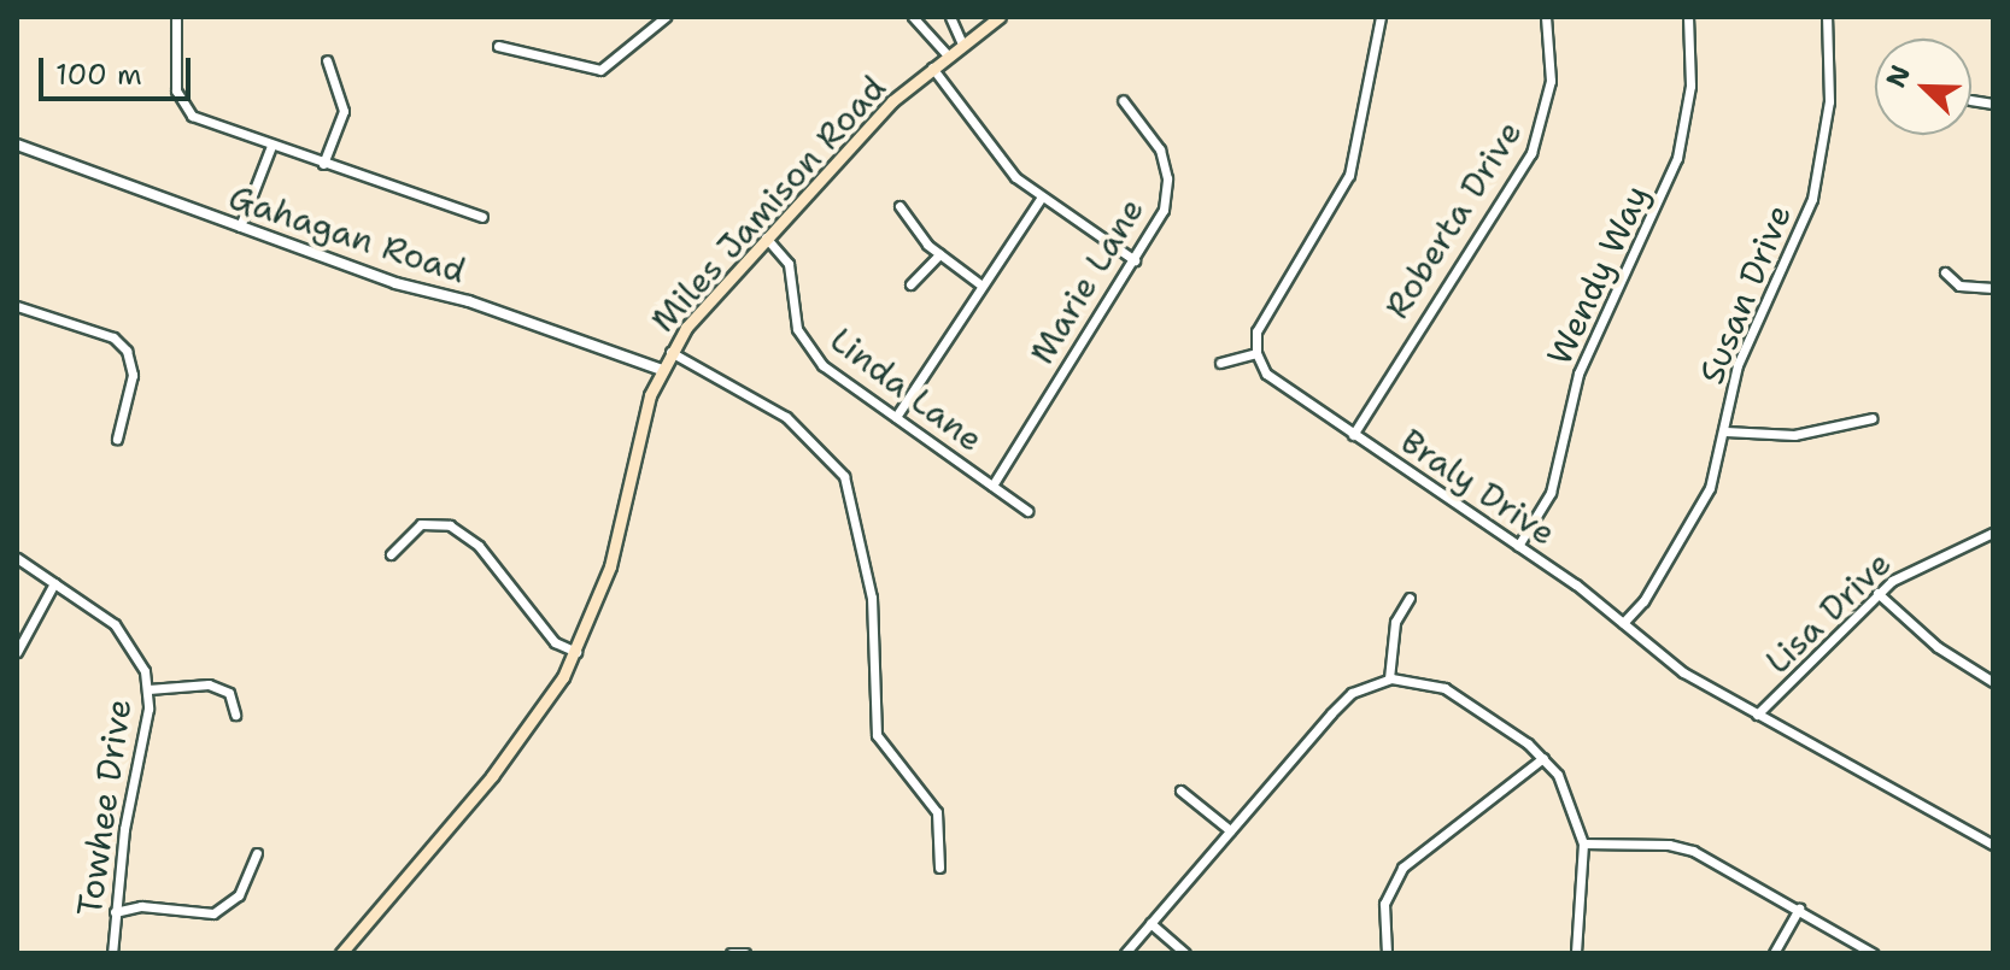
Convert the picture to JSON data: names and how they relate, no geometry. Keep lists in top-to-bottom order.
{
  "streets": {
    "main road": ["Miles Jamison Road"],
    "street": [
      "Roberta Drive",
      "Gahagan Road",
      "Wendy Way",
      "Marie Lane",
      "Susan Drive",
      "Linda Lane",
      "Braly Drive",
      "Lisa Drive",
      "Towhee Drive"
    ]
  },
  "crossings": [
    ["Miles Jamison Road", "Gahagan Road"],
    ["Miles Jamison Road", "Linda Lane"],
    ["Roberta Drive", "Braly Drive"],
    ["Wendy Way", "Braly Drive"],
    ["Marie Lane", "Linda Lane"],
    ["Susan Drive", "Braly Drive"],
    ["Braly Drive", "Lisa Drive"]
  ],
  "scale_bar": "100 m",
  "north": "top left"
}
